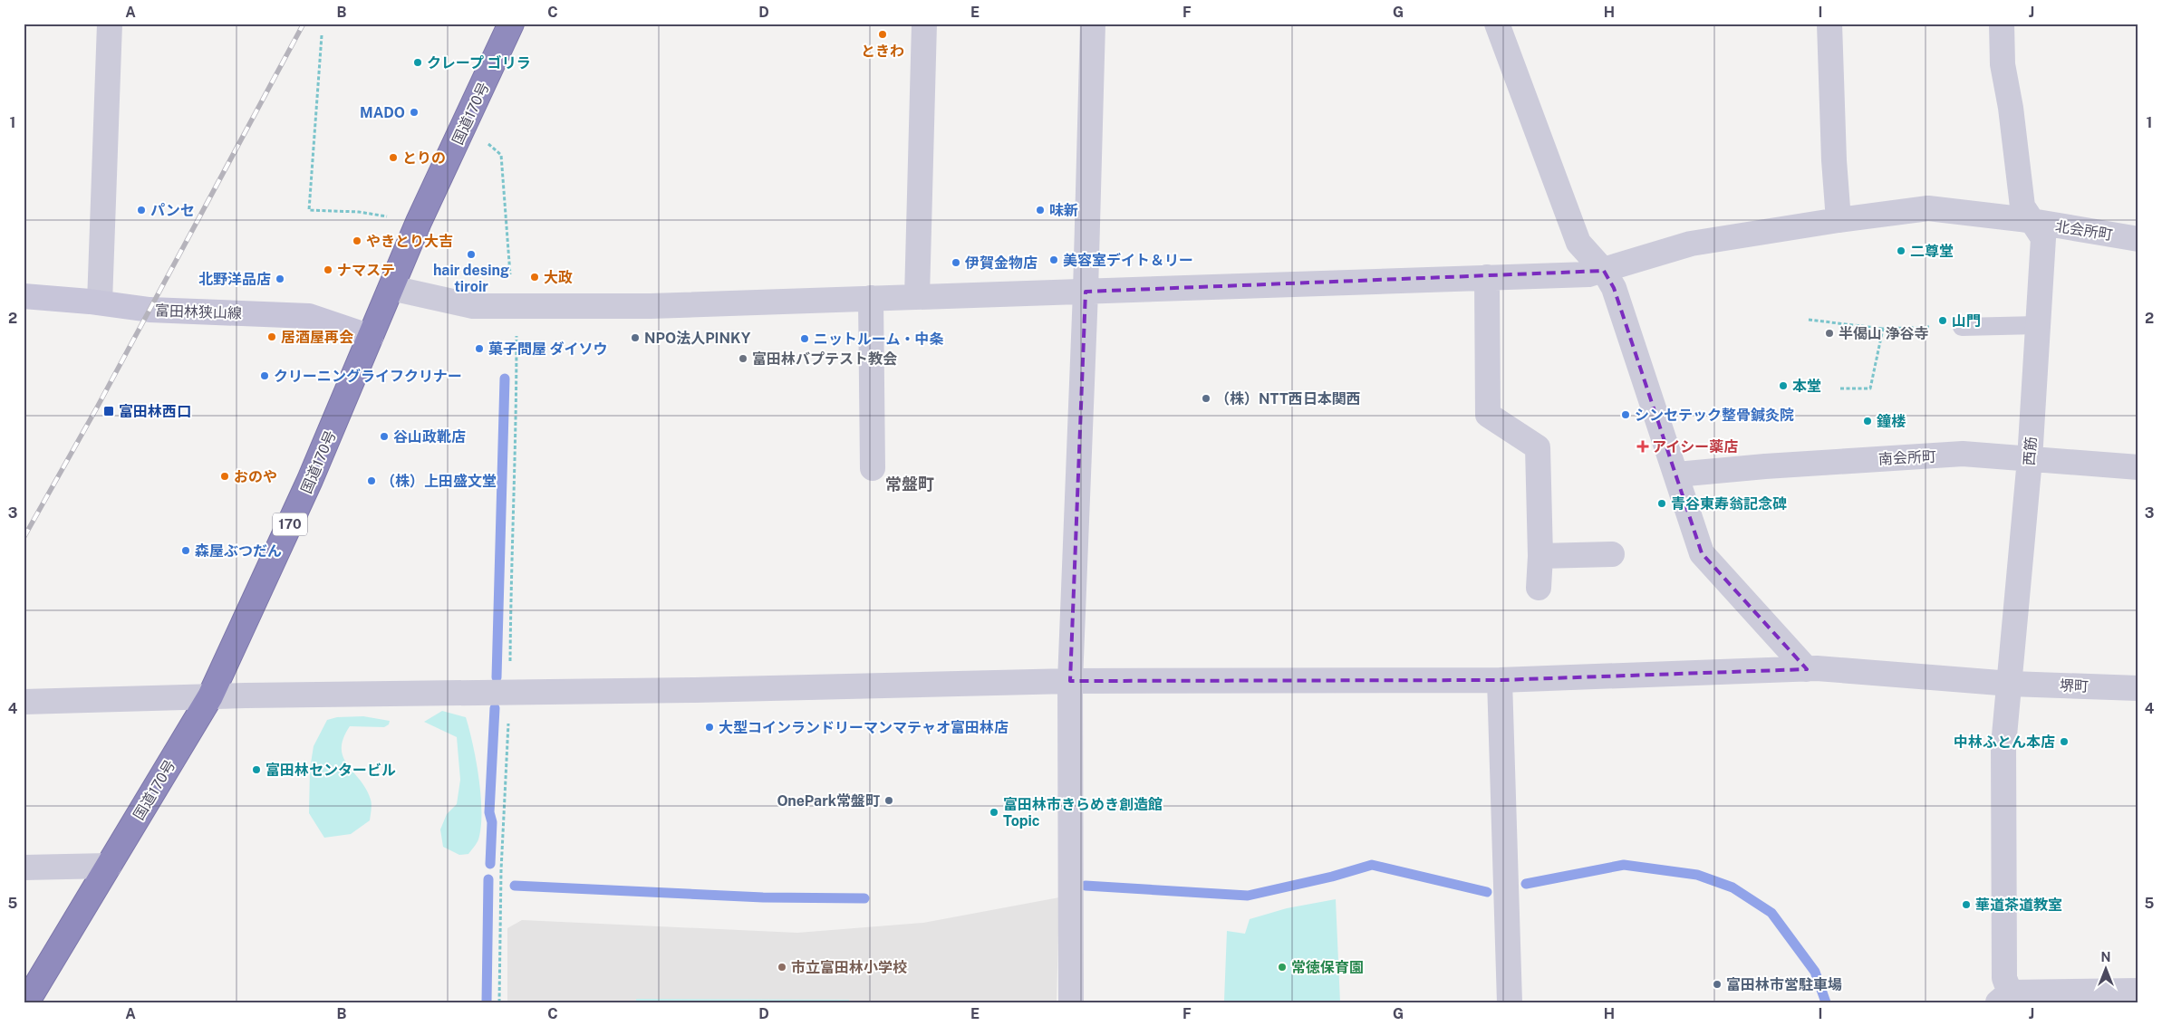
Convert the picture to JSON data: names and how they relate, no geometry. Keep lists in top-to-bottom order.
{
  "streets": {
    "highway": ["国道170号", "170"],
    "main road": ["富田林狭山線"],
    "street": [
      "北会所町",
      "西筋",
      "南会所町",
      "堺町"
    ]
  },
  "crossings": [
    ["国道170号", "北会所町"],
    ["国道170号", "富田林狭山線"],
    ["国道170号", "堺町"],
    ["北会所町", "西筋"],
    ["西筋", "南会所町"],
    ["西筋", "堺町"]
  ],
  "districts": ["常盤町"],
  "places": {
    "other": [
      "ときわ",
      "クレープ ゴリラ",
      "MADO",
      "とりの",
      "パンセ",
      "味新",
      "やきとり大吉",
      "二尊堂",
      "hair desing tiroir",
      "美容室デイト＆リー",
      "伊賀金物店",
      "ナマステ",
      "大政",
      "北野洋品店",
      "山門",
      "半偈山 浄谷寺",
      "居酒屋再会",
      "NPO法人PINKY",
      "ニットルーム・中条",
      "菓子問屋 ダイソウ",
      "富田林バプテスト教会",
      "クリーニングライフクリナー",
      "本堂",
      "（株）NTT西日本関西",
      "シンセテック整骨鍼灸院",
      "鐘楼",
      "谷山政靴店",
      "おのや",
      "（株）上田盛文堂",
      "青谷東寿翁記念碑",
      "森屋ぶつだん",
      "大型コインランドリーマンマテャオ富田林店",
      "中林ふとん本店",
      "富田林センタービル",
      "OnePark常盤町",
      "富田林市きらめき創造館 Topic",
      "華道茶道教室",
      "市立富田林小学校",
      "常徳保育園",
      "富田林市営駐車場"
    ],
    "transit": ["富田林西口"],
    "health": ["アイシー薬店"]
  },
  "north": "top",
  "grid": {
    "columns": [
      "A",
      "B",
      "C",
      "D",
      "E",
      "F",
      "G",
      "H",
      "I",
      "J"
    ],
    "rows": [
      "1",
      "2",
      "3",
      "4",
      "5"
    ]
  }
}
